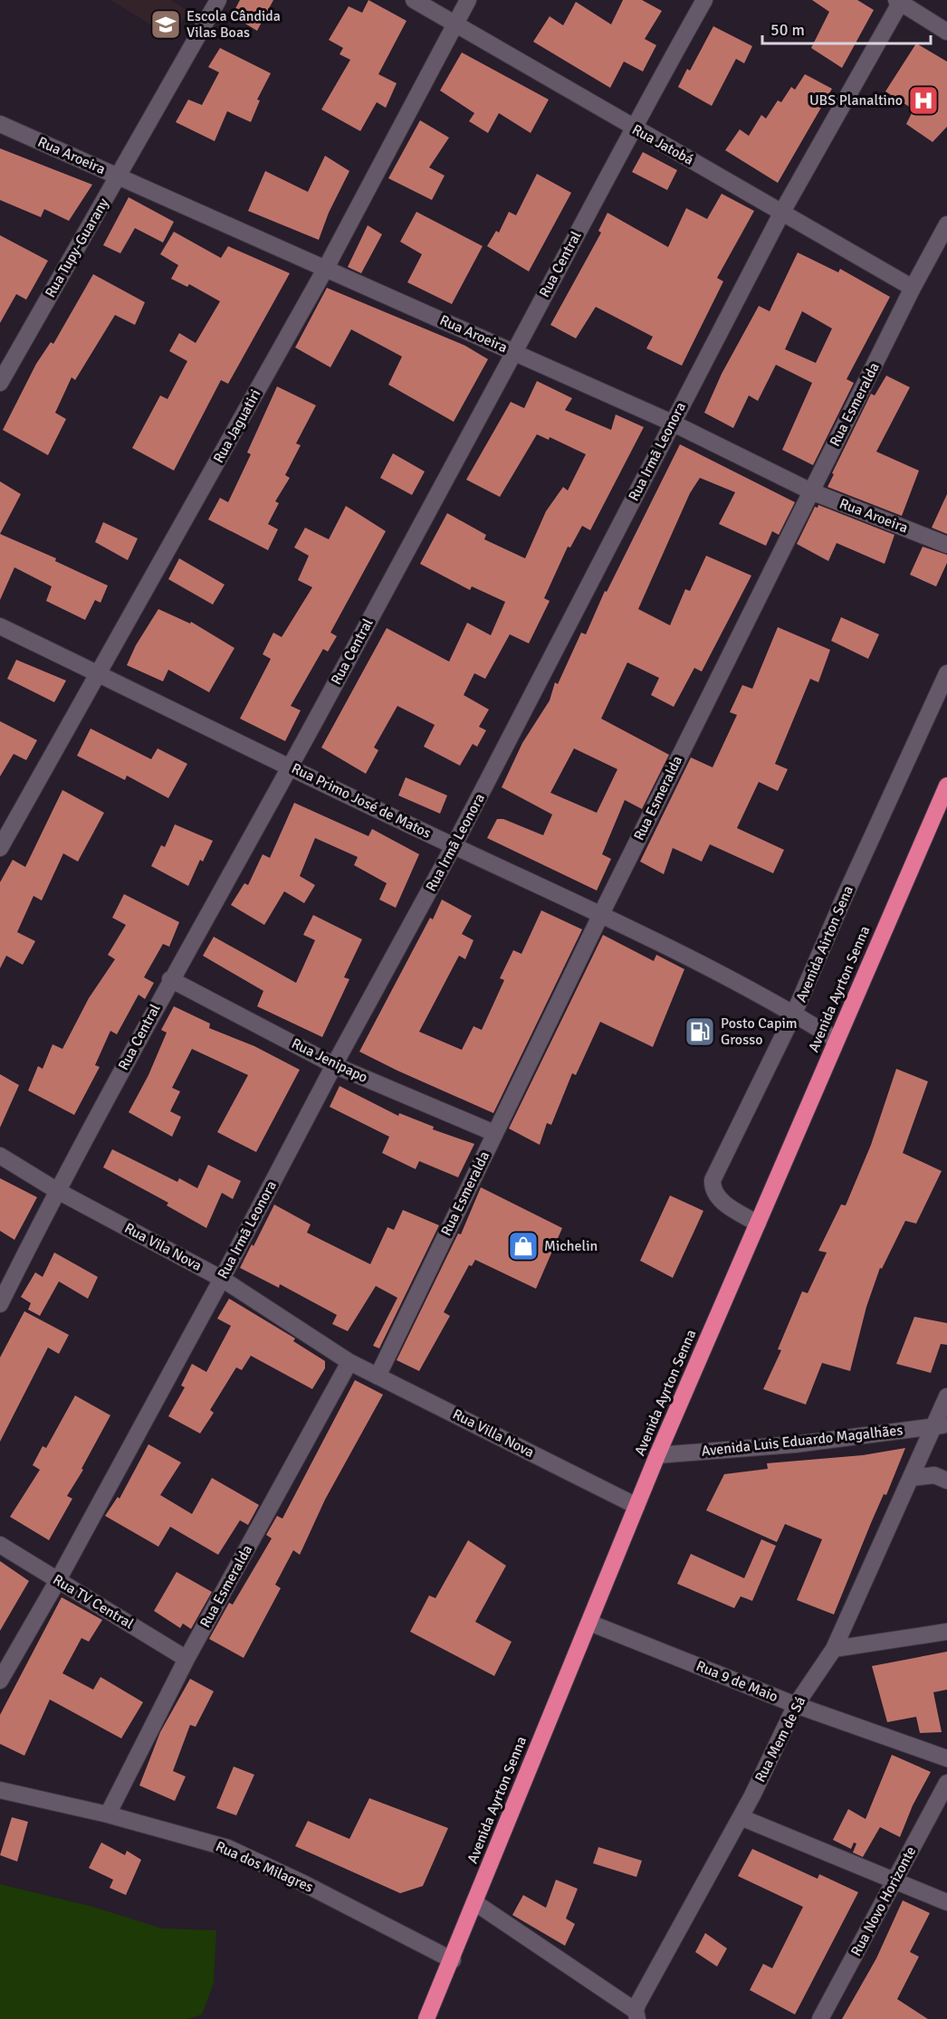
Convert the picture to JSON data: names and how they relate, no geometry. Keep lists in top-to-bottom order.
{
  "streets": {
    "highway": ["Avenida Ayrton Senna"],
    "street": [
      "Rua Jatobá",
      "Rua Aroeira",
      "Rua Tupy-Guarany",
      "Rua Central",
      "Rua Esmeralda",
      "Rua Jaguatiri",
      "Rua Irmã Leonora",
      "Rua Primo José de Matos",
      "Avenida Airton Sena",
      "Rua Jenipapo",
      "Rua Vila Nova",
      "Rua Villa Nova",
      "Avenida Luis Eduardo Magalhães",
      "Rua TV Central",
      "Rua 9 de Maio",
      "Rua Mem de Sá",
      "Rua dos Milagres",
      "Rua Novo Horizonte"
    ]
  },
  "crossings": [
    ["Rua Jatobá", "Rua Central"],
    ["Rua Jatobá", "Rua Esmeralda"],
    ["Rua Jatobá", "Rua Jaguatiri"],
    ["Rua Jatobá", "Rua Irmã Leonora"],
    ["Rua Aroeira", "Rua Tupy-Guarany"],
    ["Rua Aroeira", "Rua Central"],
    ["Rua Aroeira", "Rua Esmeralda"],
    ["Rua Aroeira", "Rua Jaguatiri"],
    ["Rua Aroeira", "Rua Irmã Leonora"],
    ["Rua Central", "Rua Primo José de Matos"],
    ["Rua Central", "Rua Jenipapo"],
    ["Rua Central", "Rua Vila Nova"],
    ["Rua Esmeralda", "Rua Primo José de Matos"],
    ["Rua Esmeralda", "Rua Jenipapo"],
    ["Rua Esmeralda", "Rua Vila Nova"],
    ["Rua Esmeralda", "Rua Villa Nova"],
    ["Rua Esmeralda", "Rua TV Central"],
    ["Rua Esmeralda", "Rua dos Milagres"],
    ["Rua Jaguatiri", "Rua Primo José de Matos"],
    ["Rua Irmã Leonora", "Rua Primo José de Matos"],
    ["Rua Irmã Leonora", "Rua Jenipapo"],
    ["Rua Irmã Leonora", "Rua Vila Nova"],
    ["Rua Irmã Leonora", "Rua TV Central"],
    ["Rua Primo José de Matos", "Avenida Airton Sena"],
    ["Rua Primo José de Matos", "Avenida Ayrton Senna"],
    ["Avenida Airton Sena", "Avenida Ayrton Senna"],
    ["Avenida Ayrton Senna", "Rua Villa Nova"],
    ["Avenida Ayrton Senna", "Avenida Luis Eduardo Magalhães"],
    ["Avenida Ayrton Senna", "Rua 9 de Maio"],
    ["Avenida Ayrton Senna", "Rua dos Milagres"],
    ["Rua Vila Nova", "Rua Villa Nova"],
    ["Avenida Luis Eduardo Magalhães", "Rua Mem de Sá"],
    ["Rua 9 de Maio", "Rua Mem de Sá"]
  ],
  "places": {
    "school or university": ["Escola Cândida Vilas Boas"],
    "hospital": ["UBS Planaltino"],
    "fuel station": ["Posto Capim Grosso"],
    "shop": ["Michelin"]
  },
  "scale_bar": "50 m"
}
